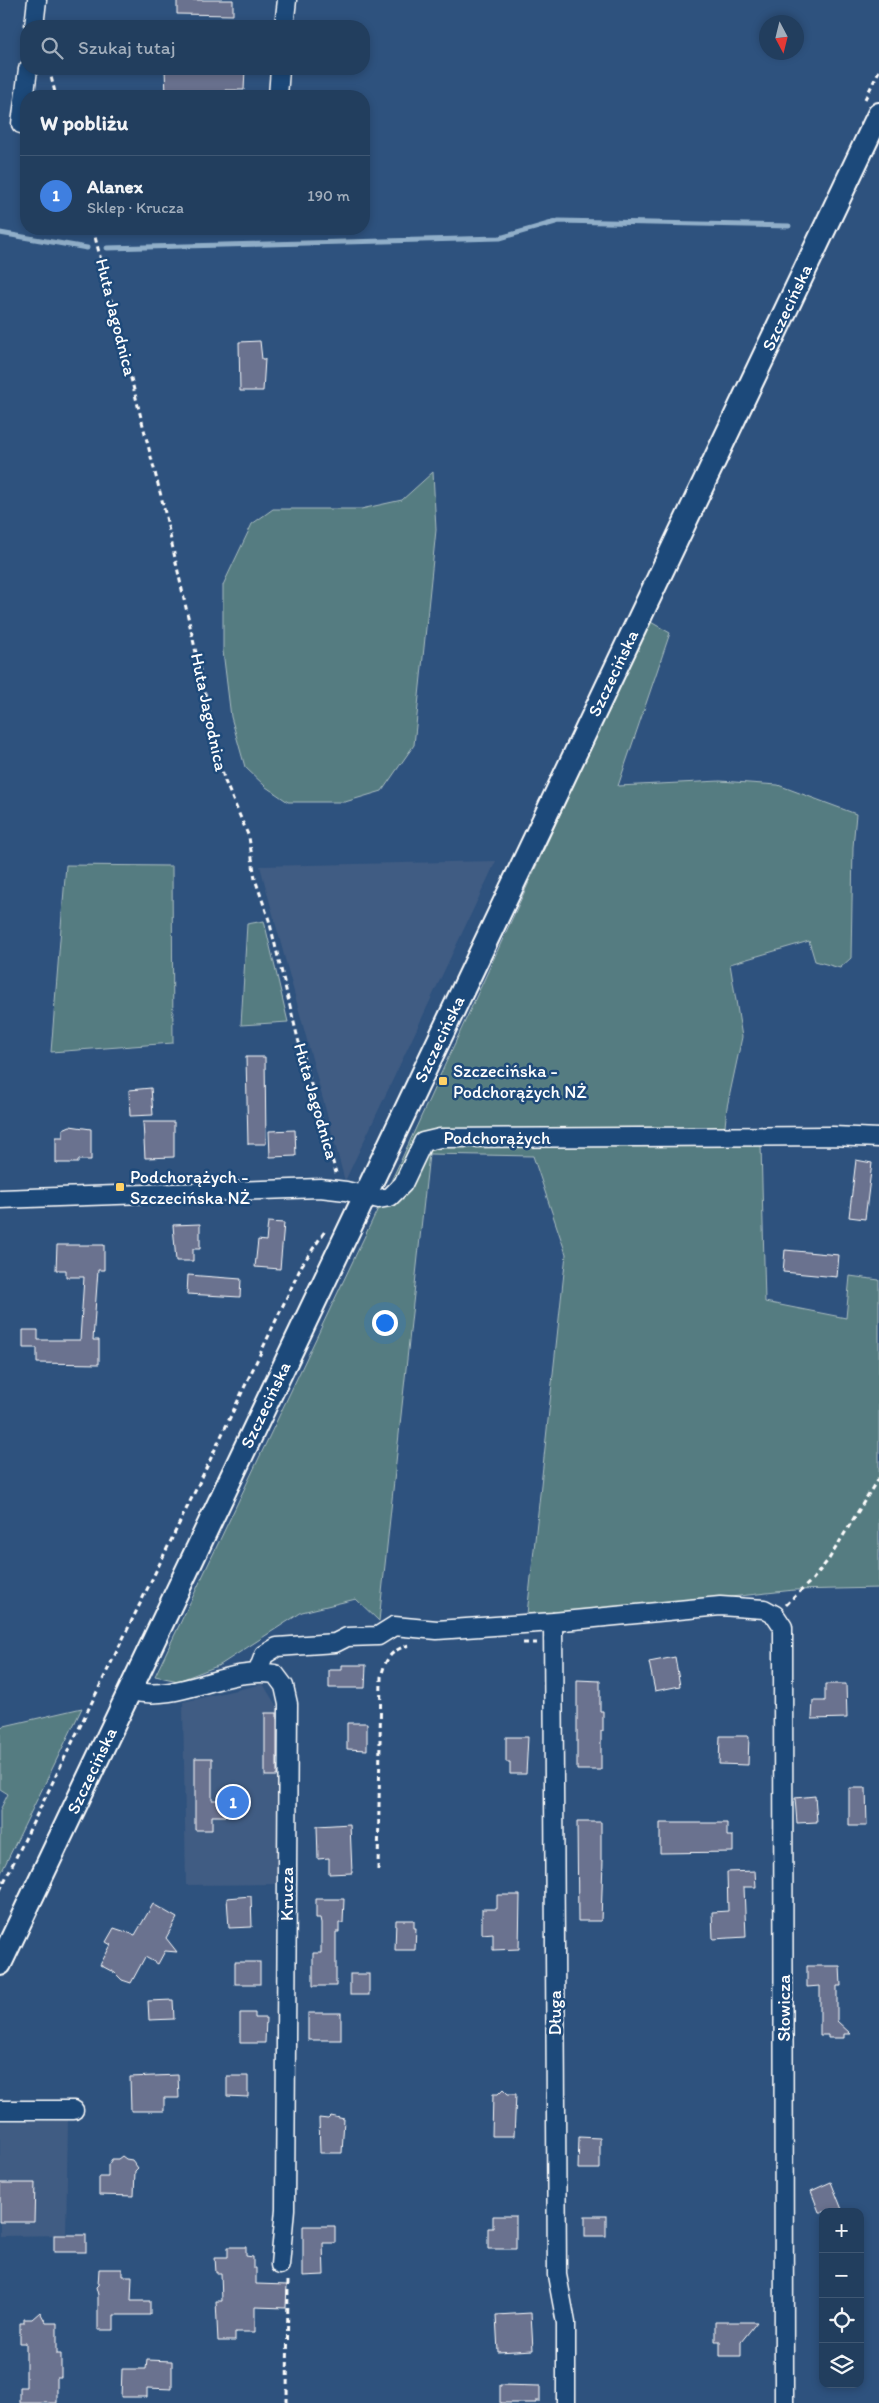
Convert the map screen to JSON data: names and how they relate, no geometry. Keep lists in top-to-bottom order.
{
  "streets": {
    "main road": ["Szczecińska"],
    "street": [
      "Podchorążych",
      "Krucza",
      "Słowicza",
      "Długa"
    ],
    "path": ["Huta Jagodnica"]
  },
  "crossings": [
    ["Szczecińska", "Podchorążych"],
    ["Huta Jagodnica", "Podchorążych"]
  ],
  "places": {
    "transit": ["Szczecińska - Podchorążych NŻ", "Podchorążych - Szczecińska NŻ"]
  },
  "north": "bottom",
  "page": {
    "search": "Szukaj tutaj",
    "heading": "W pobliżu",
    "list": [
      {
        "mark": "1",
        "name": "Alanex",
        "note": "Sklep · Krucza",
        "value": "190 m"
      }
    ],
    "pins": "1",
    "map_buttons": ["+", "−"]
  }
}
